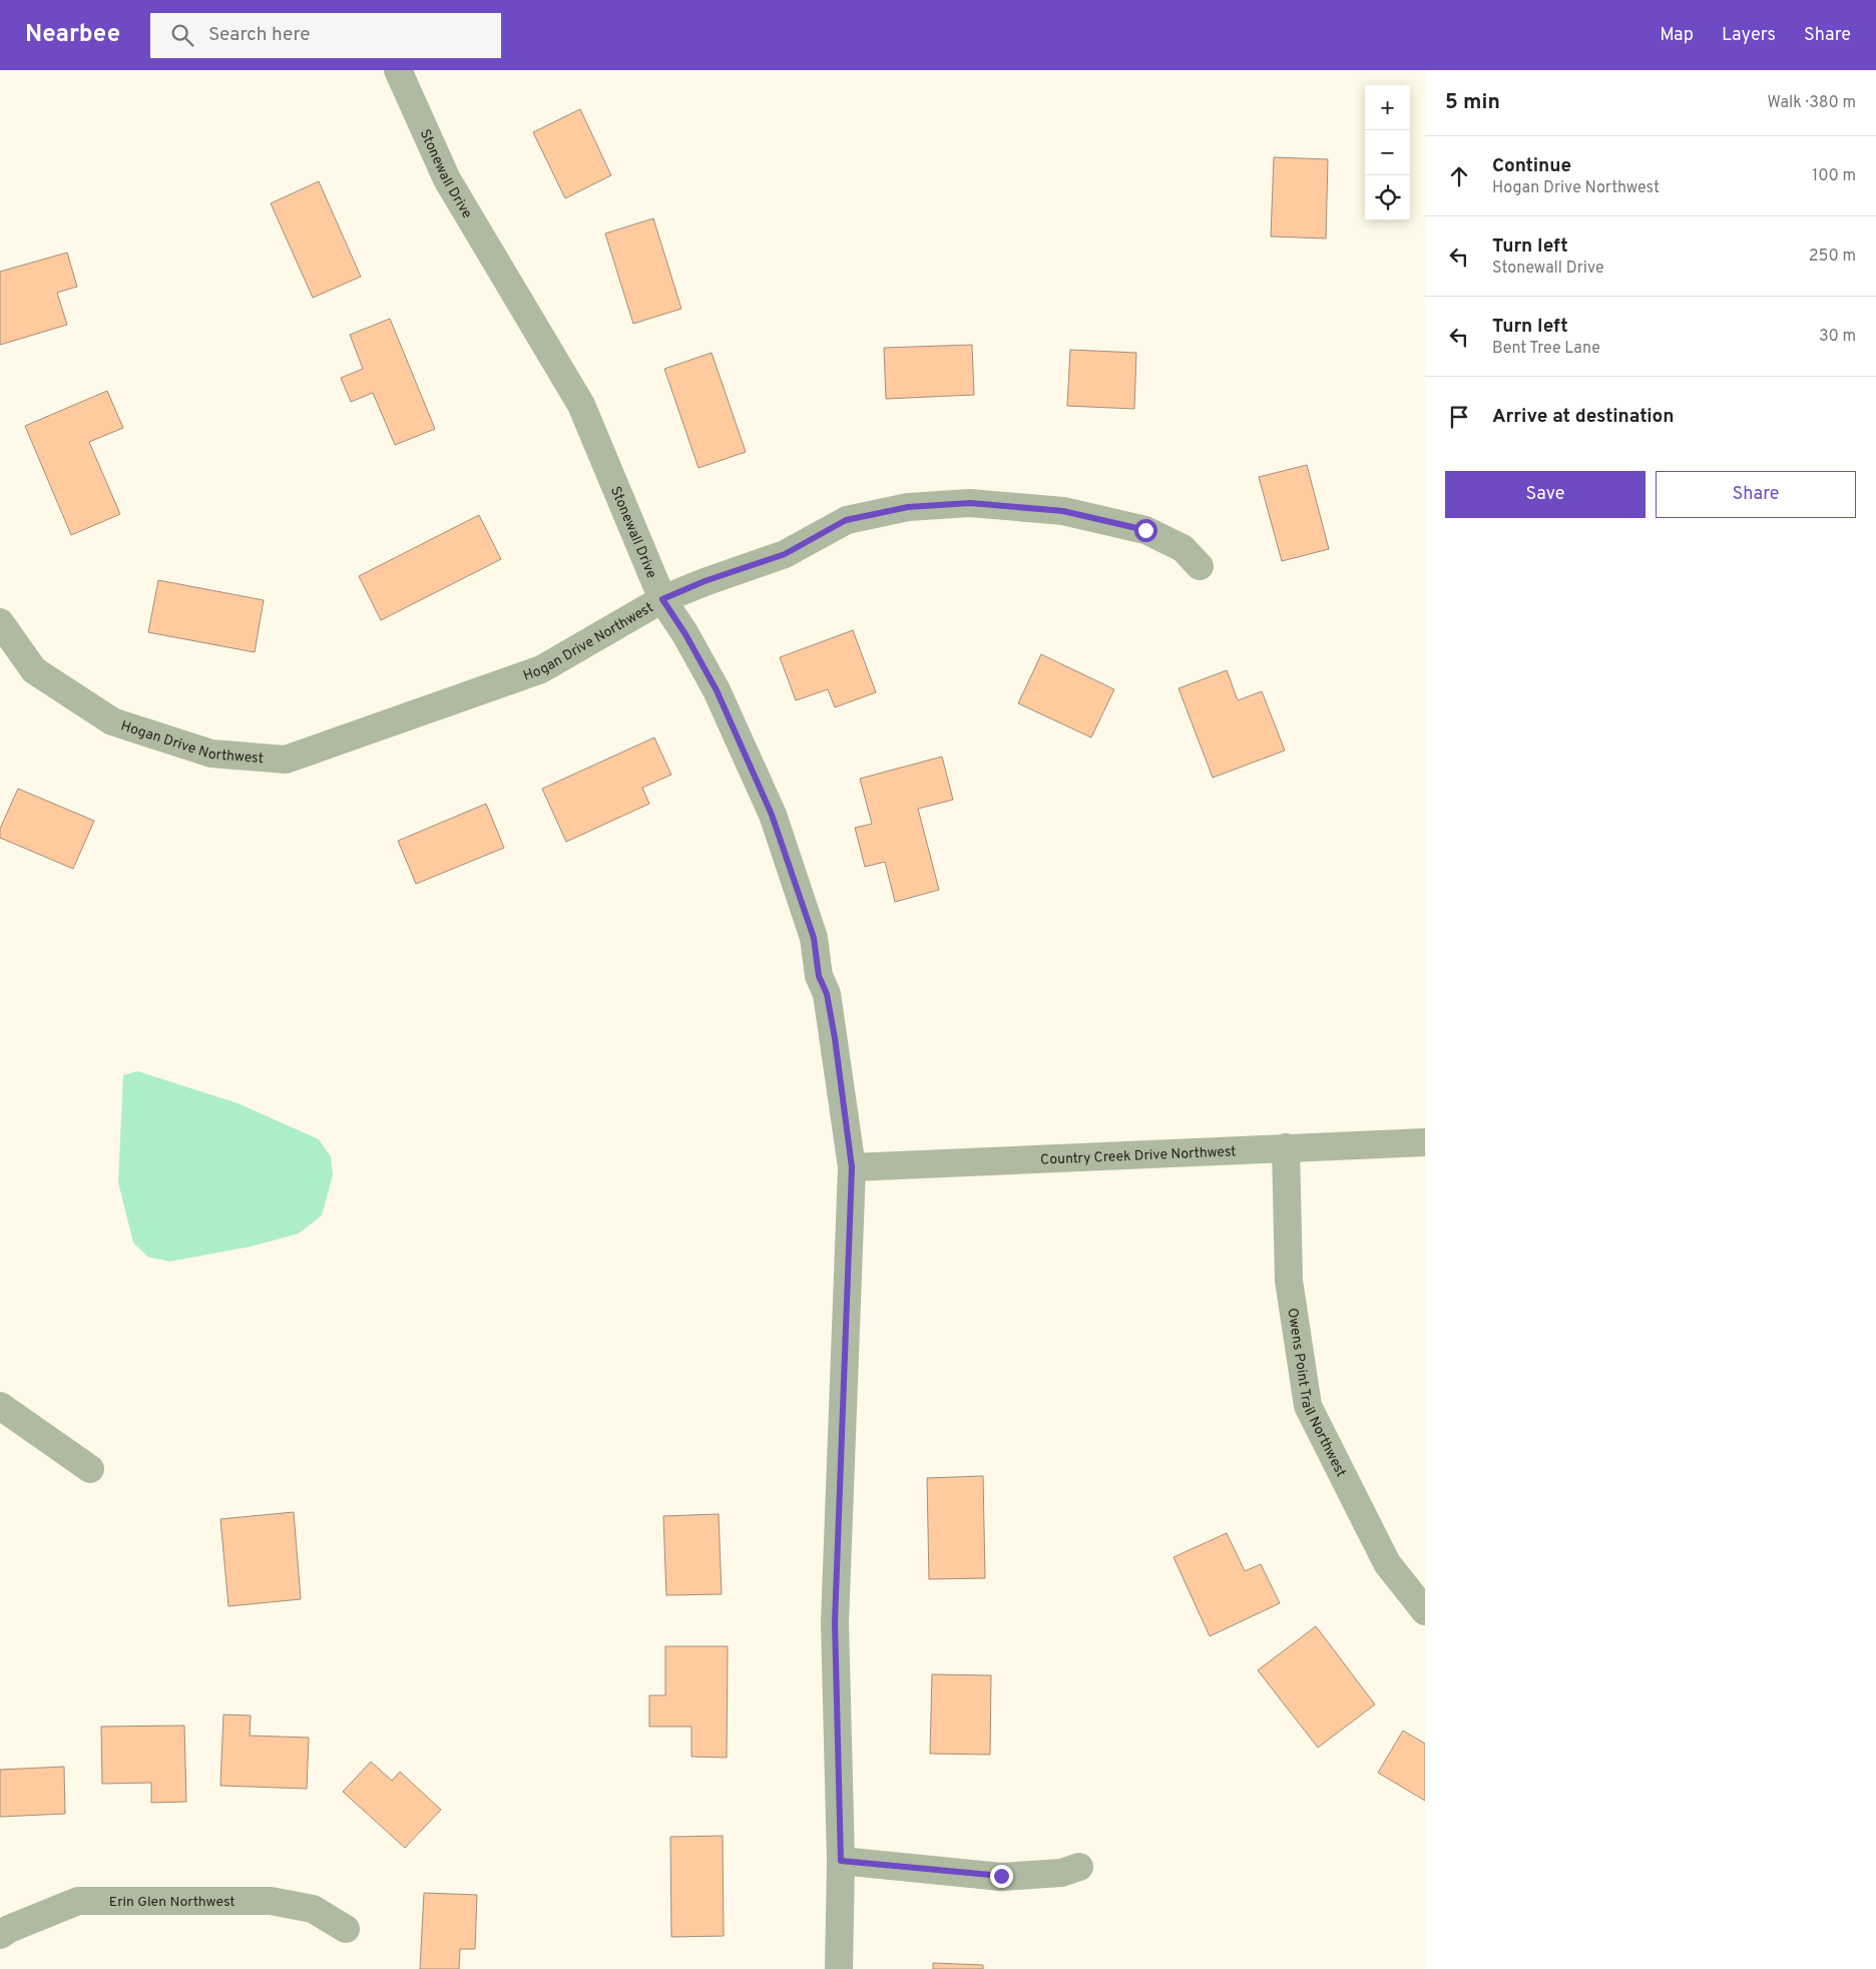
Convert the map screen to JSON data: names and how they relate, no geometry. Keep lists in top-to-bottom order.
{
  "streets": {
    "street": [
      "Stonewall Drive",
      "Hogan Drive Northwest",
      "Country Creek Drive Northwest",
      "Owens Point Trail Northwest",
      "Erin Glen Northwest"
    ]
  },
  "crossings": [
    ["Stonewall Drive", "Hogan Drive Northwest"],
    ["Stonewall Drive", "Country Creek Drive Northwest"],
    ["Country Creek Drive Northwest", "Owens Point Trail Northwest"]
  ],
  "page": {
    "header": "Nearbee",
    "search": "Search here",
    "nav": ["Map", "Layers", "Share"],
    "heading": ["5 min", "Walk · 380 m"],
    "map_buttons": ["+", "−"],
    "list": [
      ["Continue", "Hogan Drive Northwest", "100 m"],
      ["Turn left", "Stonewall Drive", "250 m"],
      ["Turn left", "Bent Tree Lane", "30 m"],
      "Arrive at destination"
    ],
    "buttons": ["Save", "Share"]
  }
}
